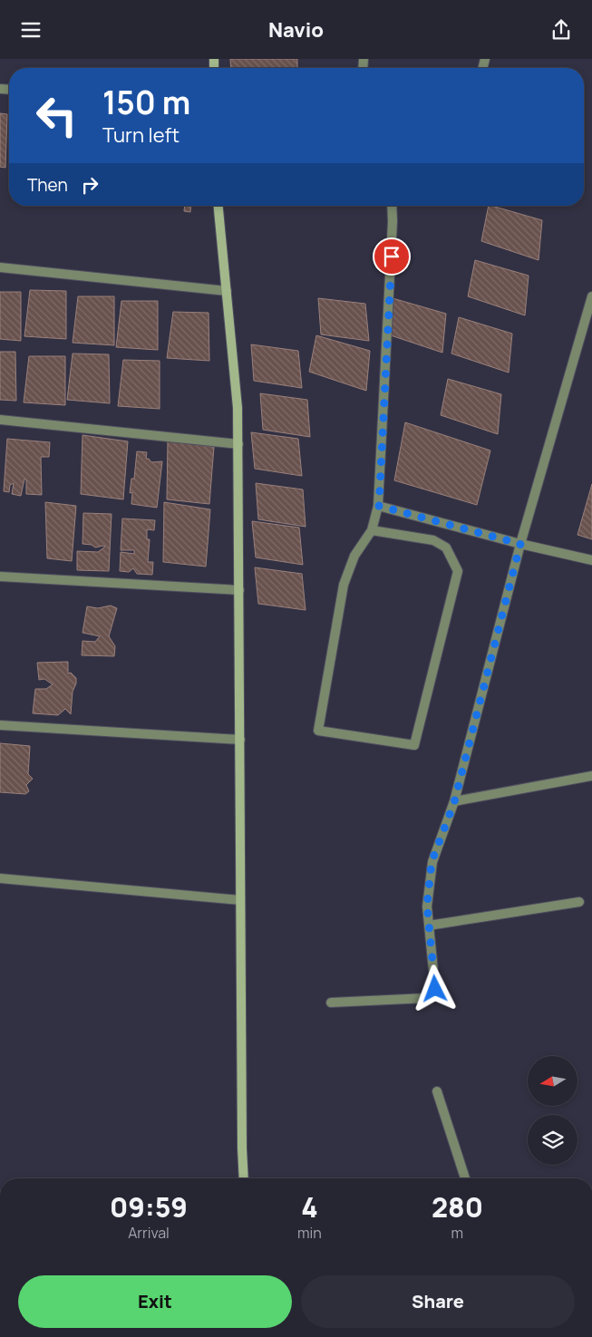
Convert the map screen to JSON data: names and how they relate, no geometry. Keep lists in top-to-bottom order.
{
  "north": "left",
  "page": {
    "header": "Navio",
    "turn": ["150 m", "Turn left"],
    "then": "Then",
    "eta": [
      "09:59",
      "Arrival",
      "4",
      "min",
      "280",
      "m"
    ],
    "buttons": ["Exit", "Share"]
  }
}
